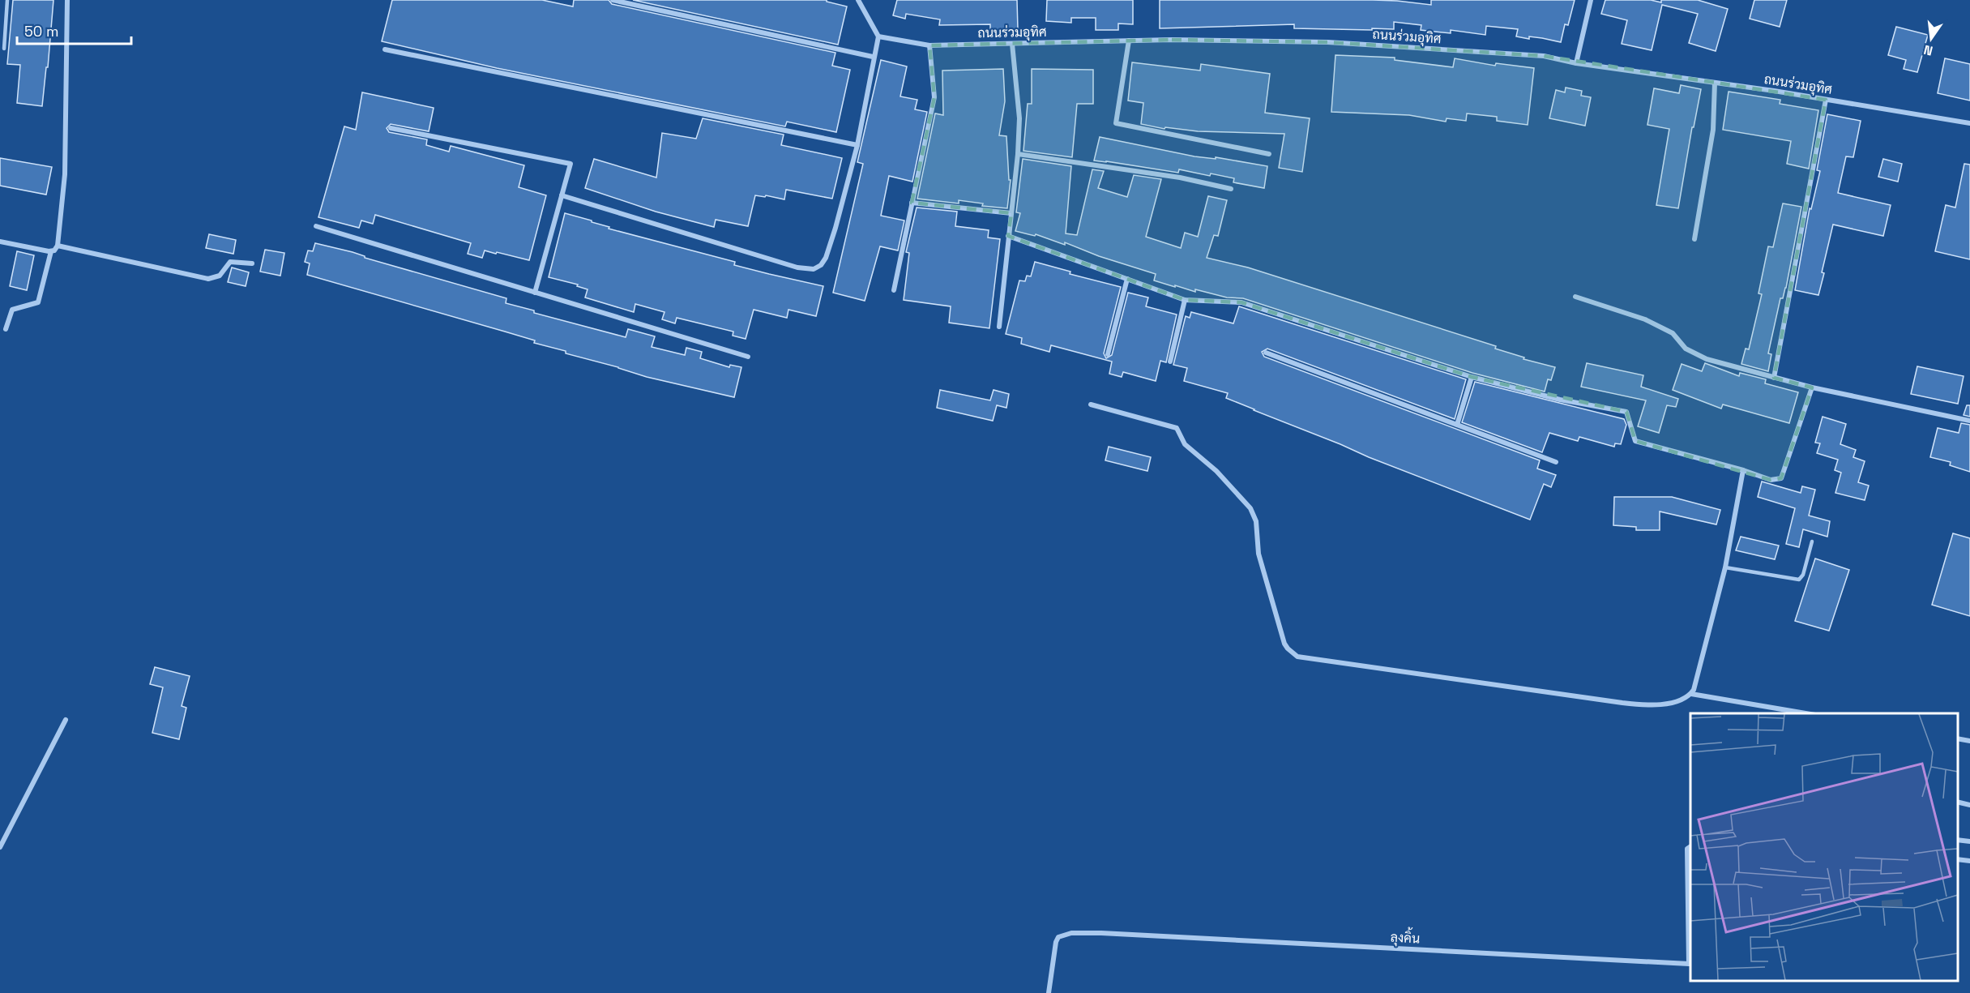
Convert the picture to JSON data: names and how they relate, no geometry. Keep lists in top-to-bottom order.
{
  "streets": {
    "street": ["ถนนร่วมอุทิศ", "ลุงคิ้น"]
  },
  "scale_bar": "50 m",
  "north": "bottom"
}
